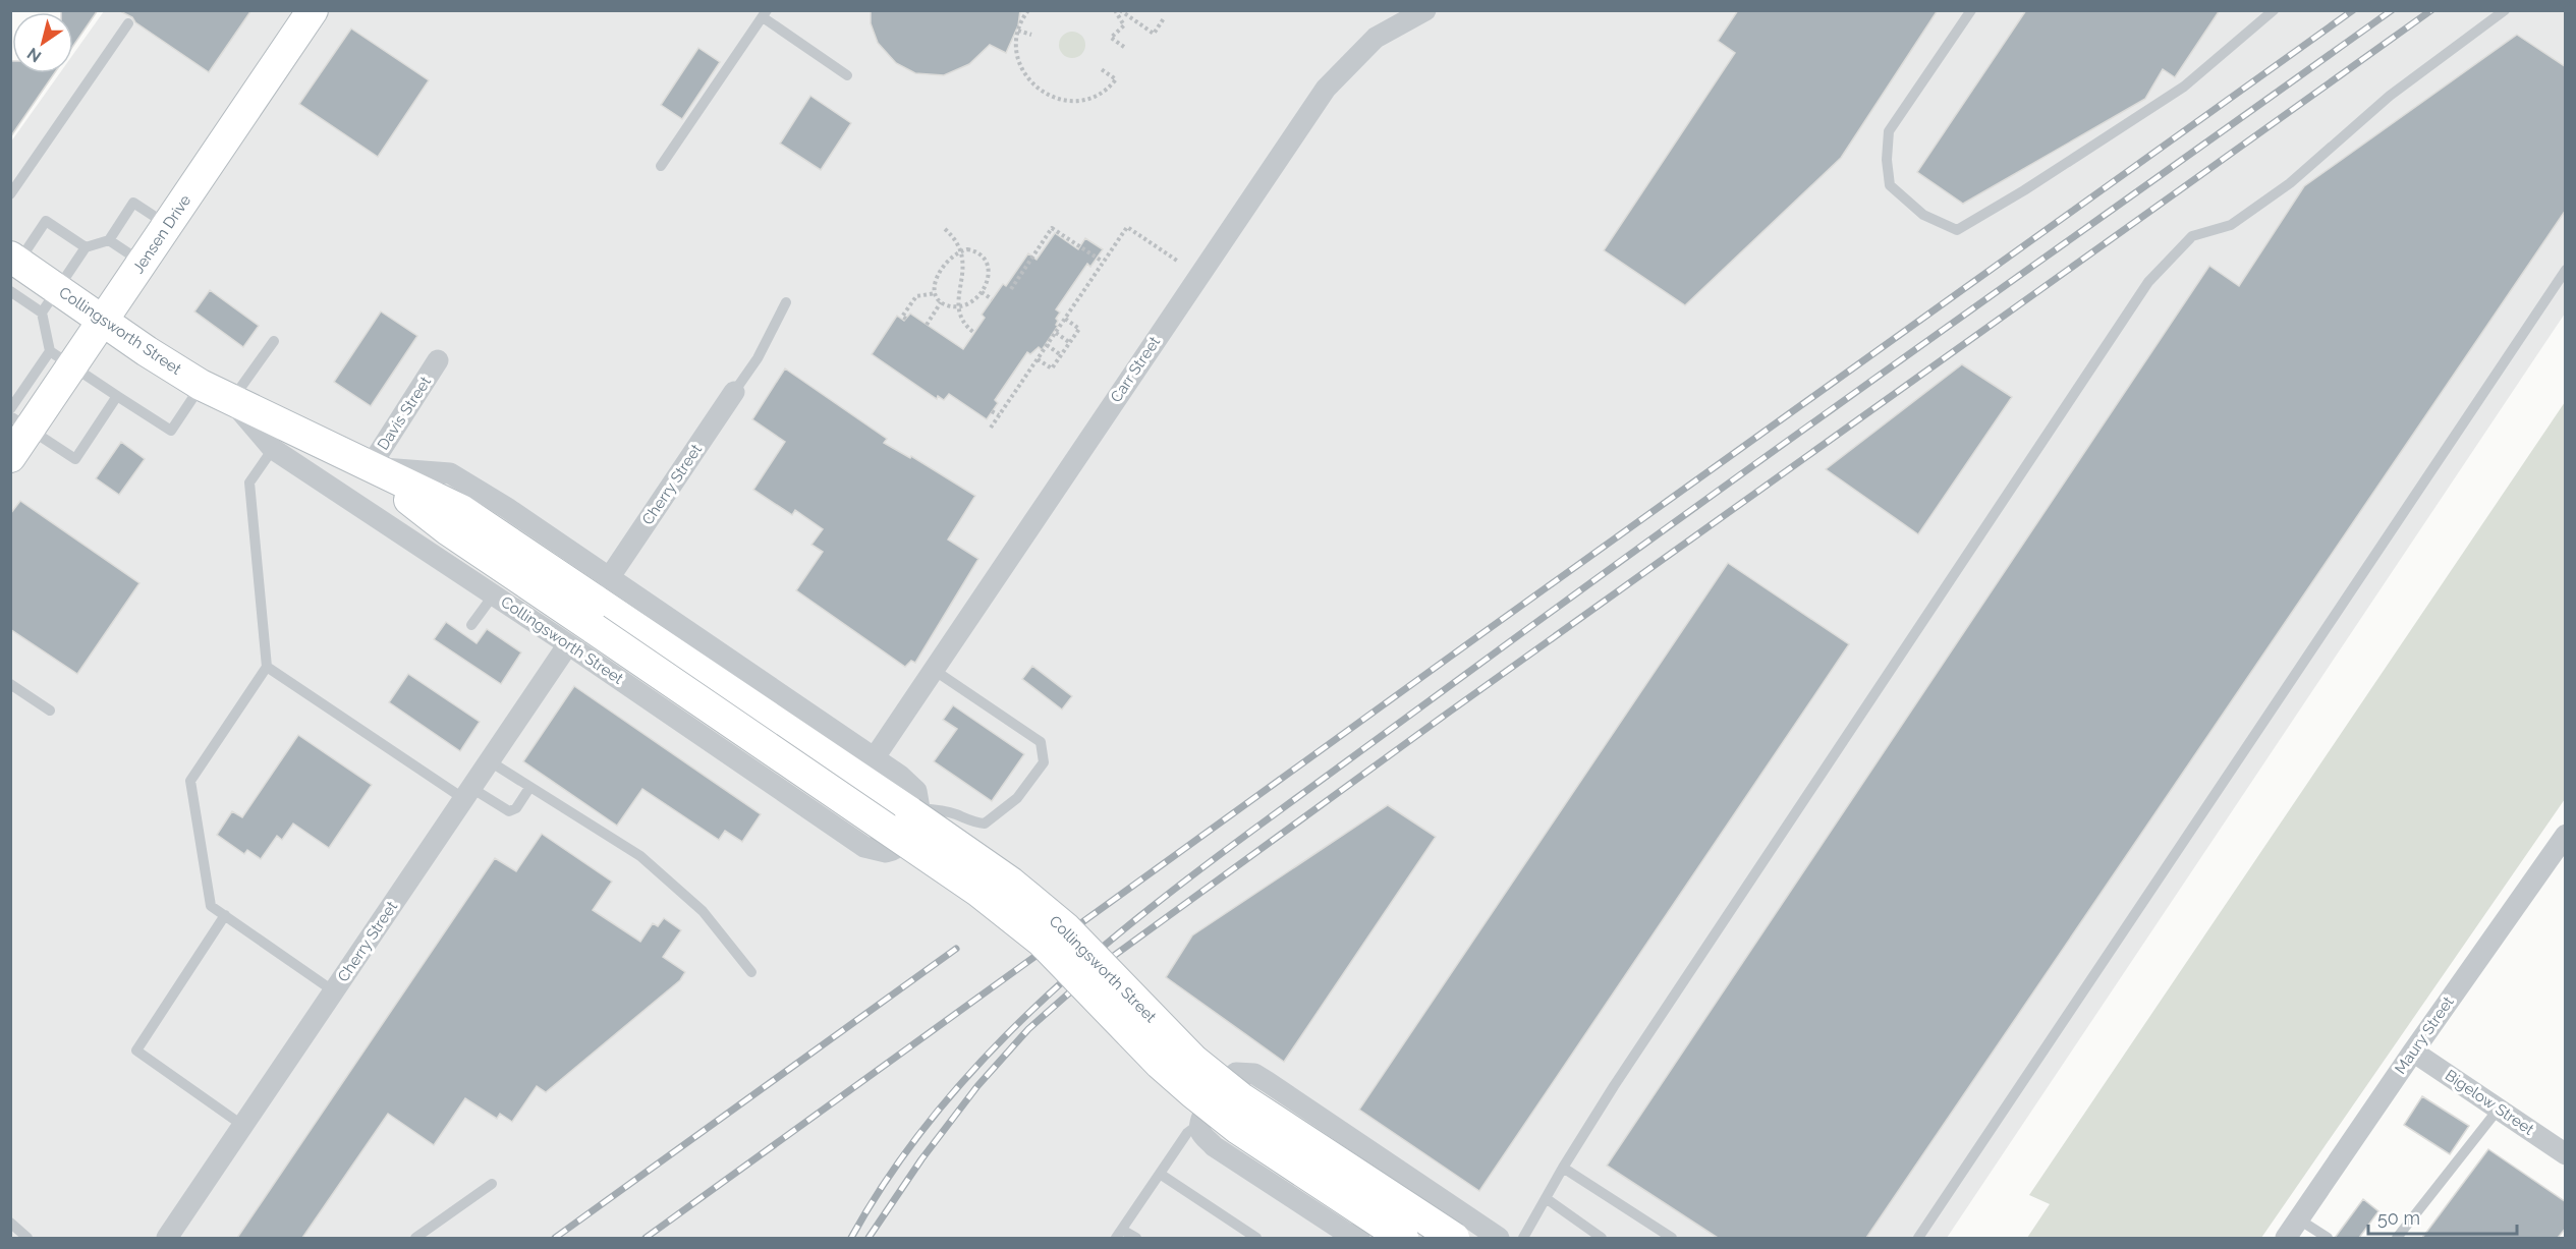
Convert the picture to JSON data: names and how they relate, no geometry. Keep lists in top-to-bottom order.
{
  "streets": {
    "main road": ["Jensen Drive", "Collingsworth Street"],
    "street": [
      "Carr Street",
      "Davis Street",
      "Cherry Street",
      "Maury Street",
      "Bigelow Street"
    ]
  },
  "crossings": [
    ["Jensen Drive", "Collingsworth Street"],
    ["Collingsworth Street", "Carr Street"],
    ["Collingsworth Street", "Davis Street"],
    ["Collingsworth Street", "Cherry Street"],
    ["Maury Street", "Bigelow Street"]
  ],
  "scale_bar": "50 m",
  "north": "bottom left"
}
